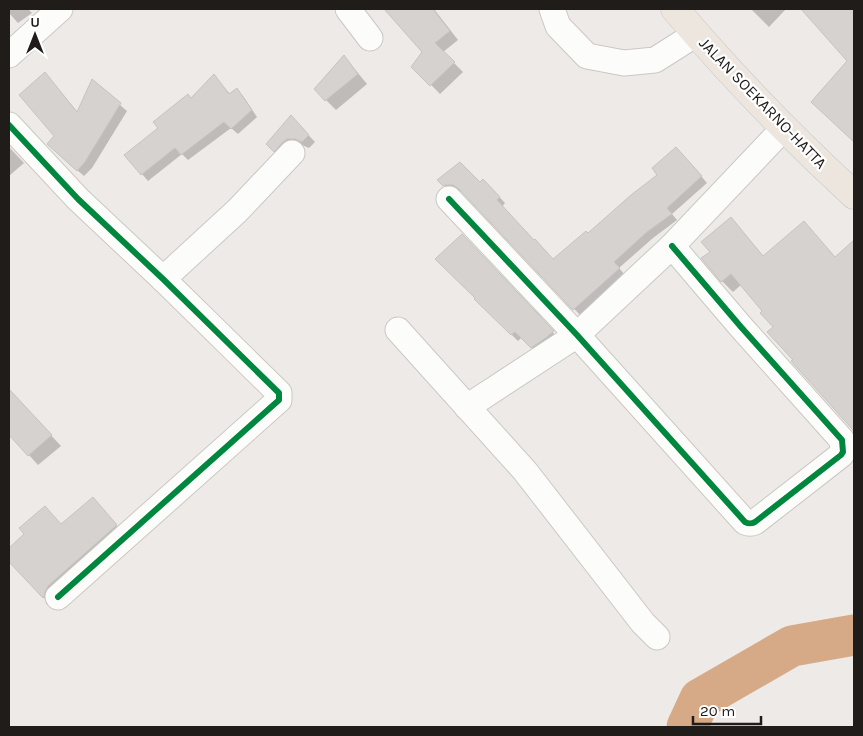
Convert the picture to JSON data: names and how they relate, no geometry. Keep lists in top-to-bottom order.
{
  "streets": {
    "main road": ["JALAN SOEKARNO-HATTA"]
  },
  "scale_bar": "20 m",
  "north": "top"
}
